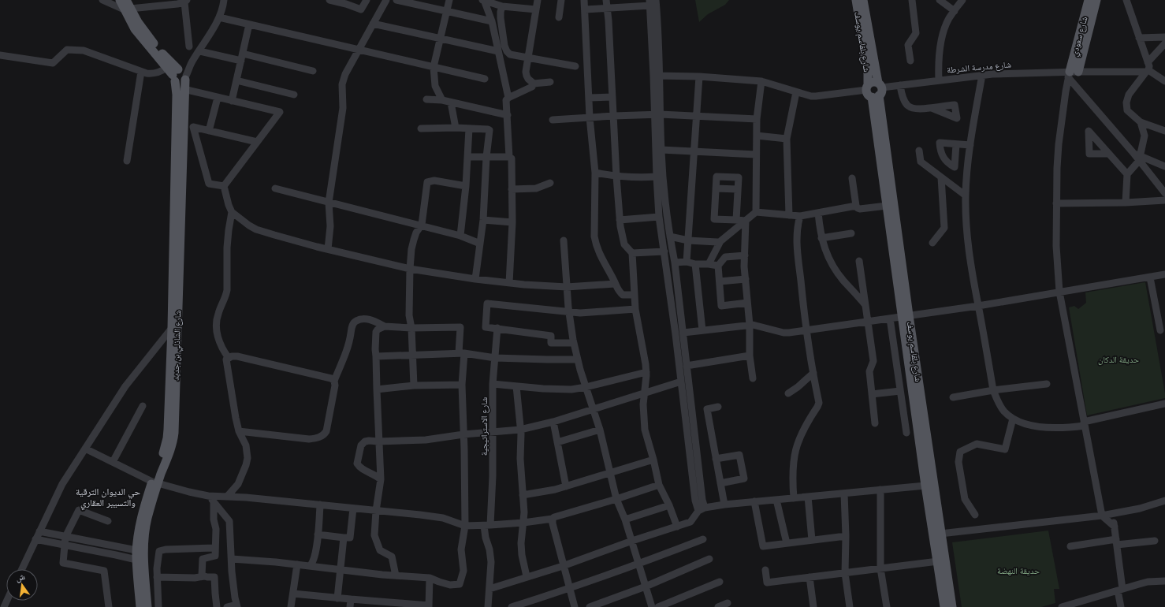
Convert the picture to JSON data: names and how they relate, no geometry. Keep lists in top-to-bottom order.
{
  "streets": {
    "main road": ["شارع سعودي", "شارع بلقاسم يوسف", "شارع الشاذلي بن جديد"],
    "street": ["شارع مدرسة الشرطة", "شارع الاستراتيجية"]
  },
  "crossings": [
    ["شارع سعودي", "شارع مدرسة الشرطة"],
    ["شارع بلقاسم يوسف", "شارع مدرسة الشرطة"]
  ],
  "districts": ["حي الديوان الترقية والتسيير العقاري"],
  "parks": ["حديقة الدكان", "حديقة النهضة"],
  "north": "top"
}
